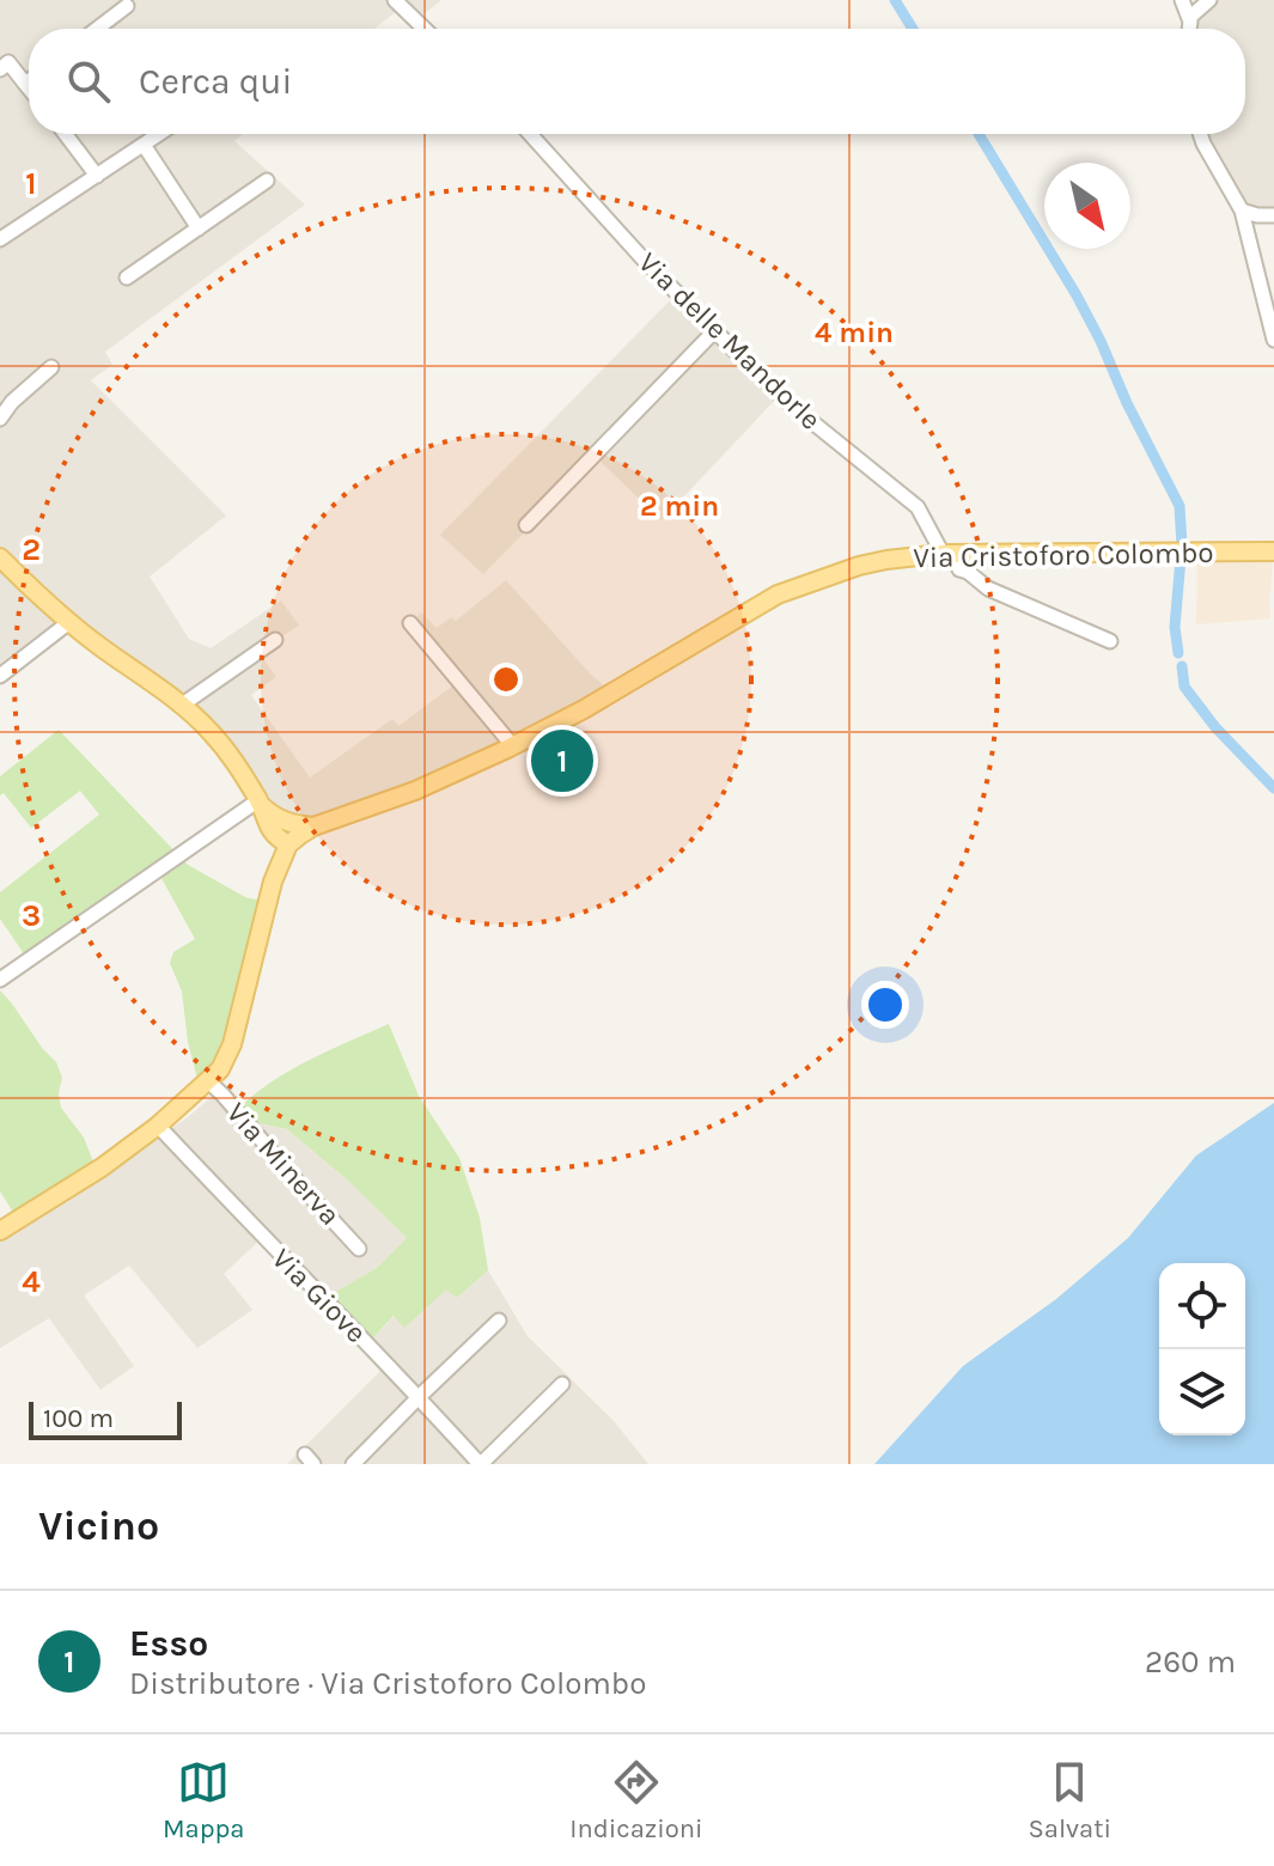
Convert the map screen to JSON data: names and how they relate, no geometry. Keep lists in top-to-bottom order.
{
  "streets": {
    "main road": ["Via Cristoforo Colombo"],
    "street": ["Via delle Mandorle", "Via Minerva", "Via Giove"]
  },
  "crossings": [
    ["Via delle Mandorle", "Via Cristoforo Colombo"]
  ],
  "scale_bar": "100 m",
  "north": "bottom right",
  "page": {
    "search": "Cerca qui",
    "pins": "1",
    "scale": "100 m",
    "heading": "Vicino",
    "list": [
      {
        "mark": "1",
        "name": "Esso",
        "note": "Distributore · Via Cristoforo Colombo",
        "value": "260 m"
      }
    ],
    "nav": ["Mappa", "Indicazioni", "Salvati"]
  },
  "grid": {
    "rows": [
      "1",
      "2",
      "3",
      "4"
    ]
  },
  "rings": ["4 min", "2 min"]
}
